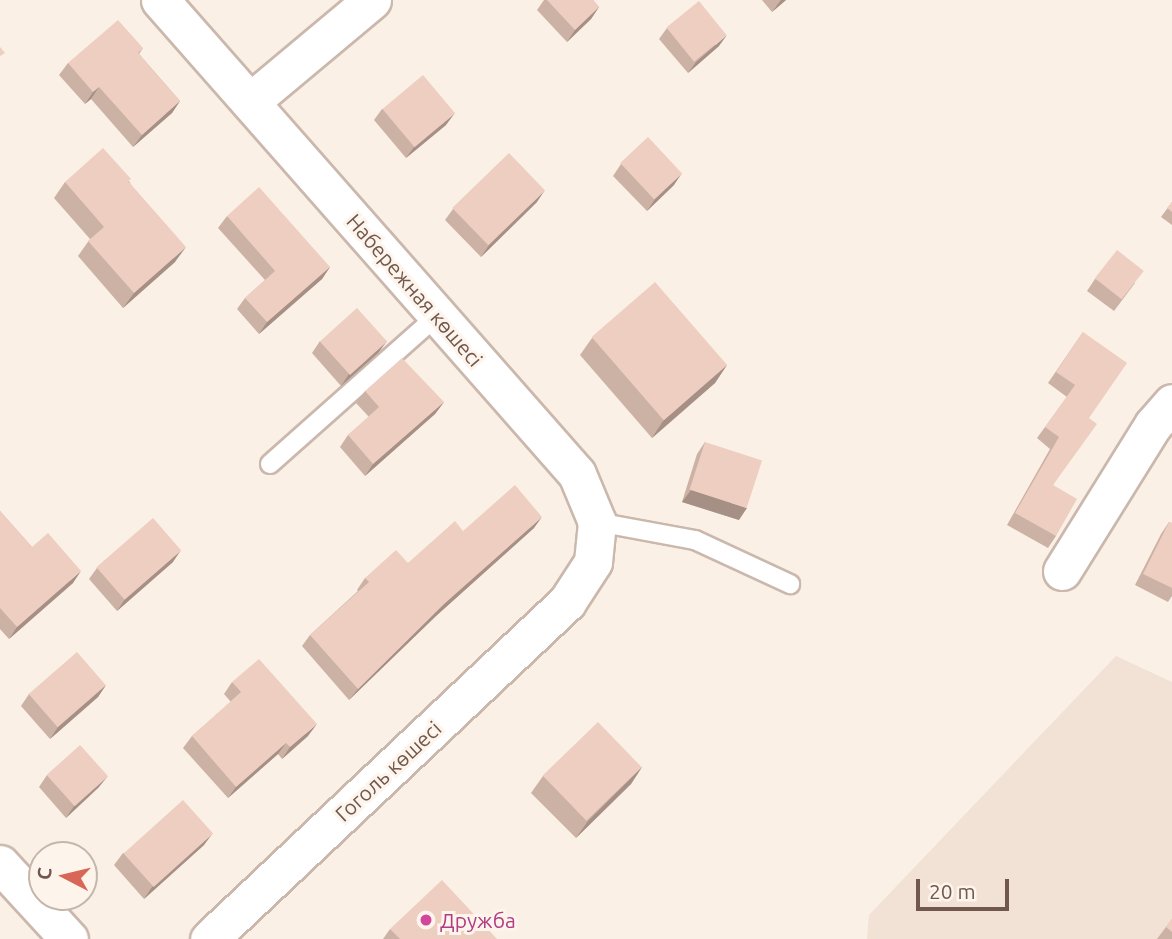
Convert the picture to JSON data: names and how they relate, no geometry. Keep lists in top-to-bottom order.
{
  "streets": {
    "street": ["Набережная көшесі", "Гоголь көшесі"]
  },
  "crossings": [
    ["Набережная көшесі", "Гоголь көшесі"]
  ],
  "places": ["Дружба"],
  "scale_bar": "20 m",
  "north": "left"
}
